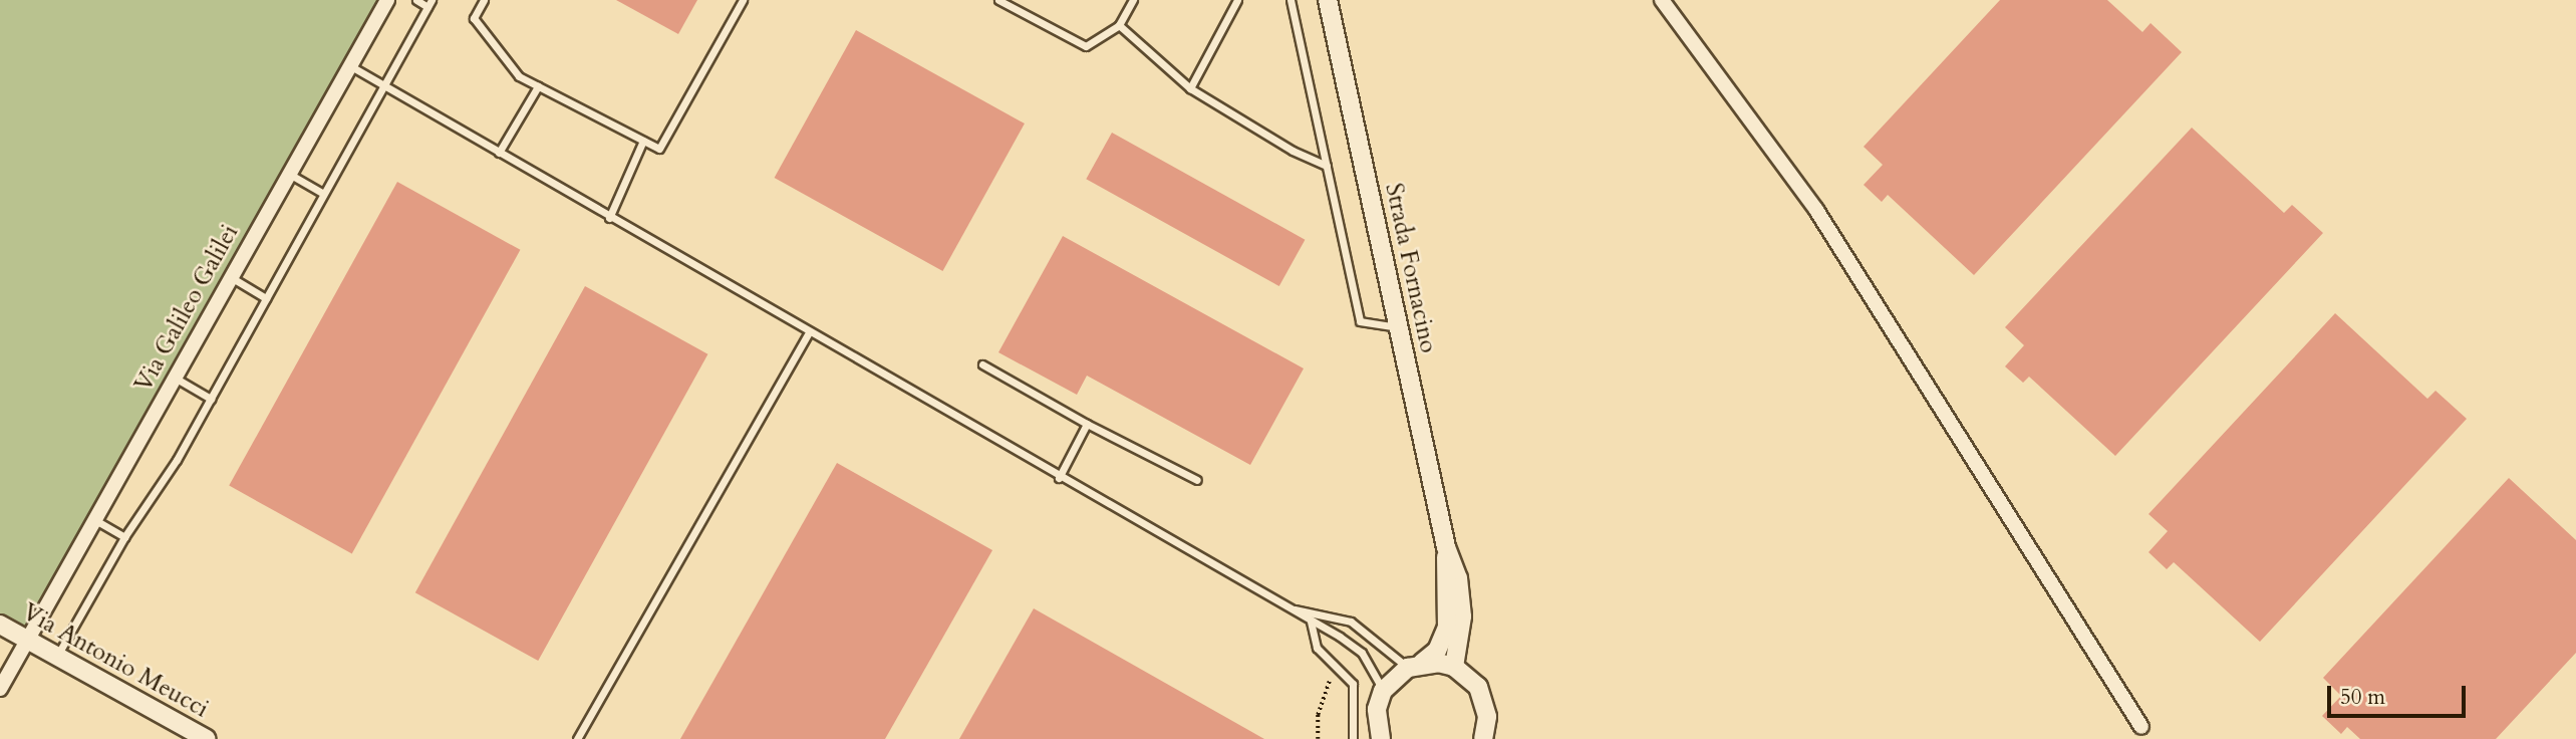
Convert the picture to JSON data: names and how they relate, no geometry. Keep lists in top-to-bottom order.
{
  "streets": {
    "street": ["Strada Fornacino", "Via Galileo Galilei", "Via Antonio Meucci"]
  },
  "crossings": [
    ["Via Galileo Galilei", "Via Antonio Meucci"]
  ],
  "scale_bar": "50 m"
}
